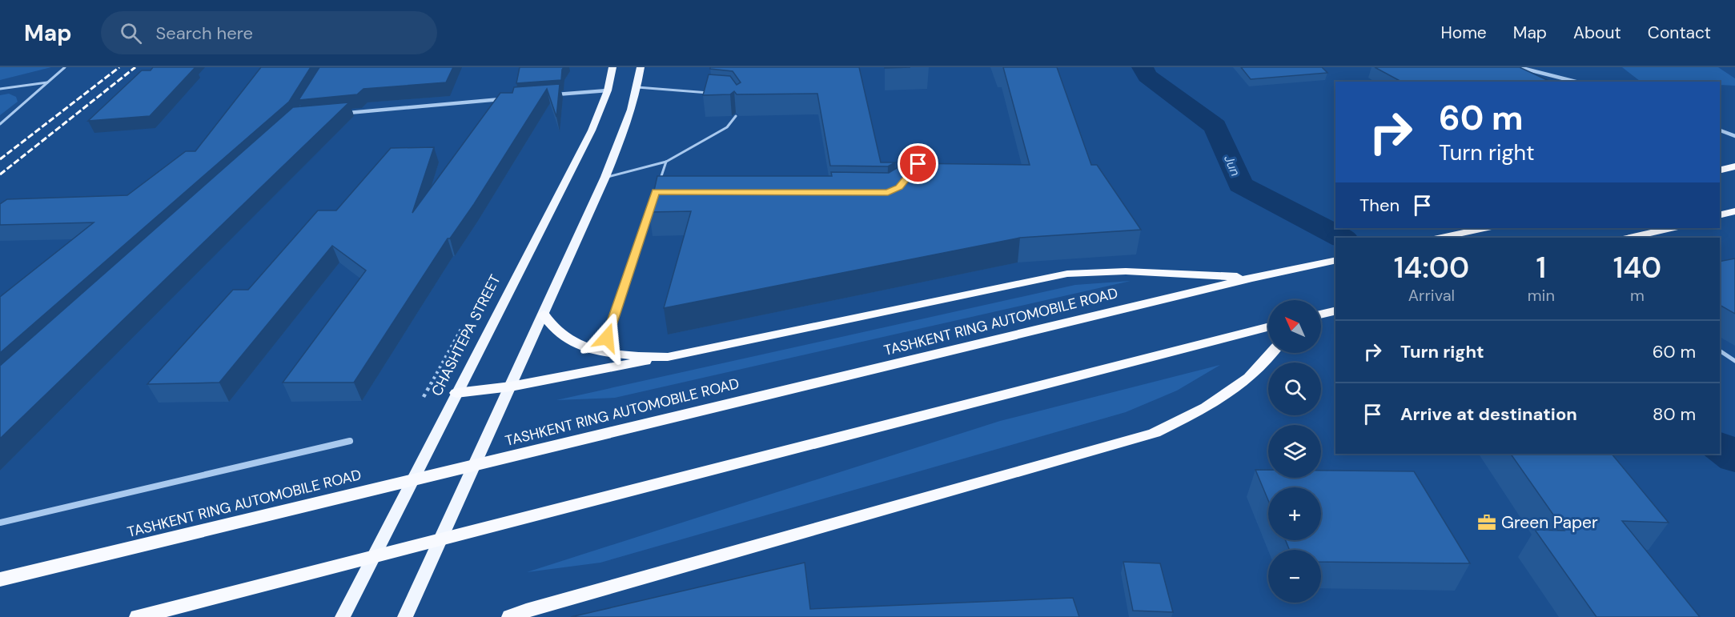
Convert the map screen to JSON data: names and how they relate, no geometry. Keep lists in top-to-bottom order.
{
  "streets": {
    "highway": ["TASHKENT RING AUTOMOBILE ROAD"],
    "main road": ["CHASHTEPA STREET"]
  },
  "water": ["Jun"],
  "places": {
    "office": ["Green Paper"]
  },
  "north": "top left",
  "page": {
    "header": "Map",
    "search": "Search here",
    "nav": [
      "Home",
      "Map",
      "About",
      "Contact"
    ],
    "turn": ["60 m", "Turn right"],
    "then": "Then",
    "eta": [
      "14:00",
      "Arrival",
      "1",
      "min",
      "140",
      "m"
    ],
    "map_buttons": ["+", "−"],
    "list": [
      {
        "name": "Turn right",
        "value": "60 m"
      },
      {
        "name": "Arrive at destination",
        "value": "80 m"
      }
    ]
  }
}
